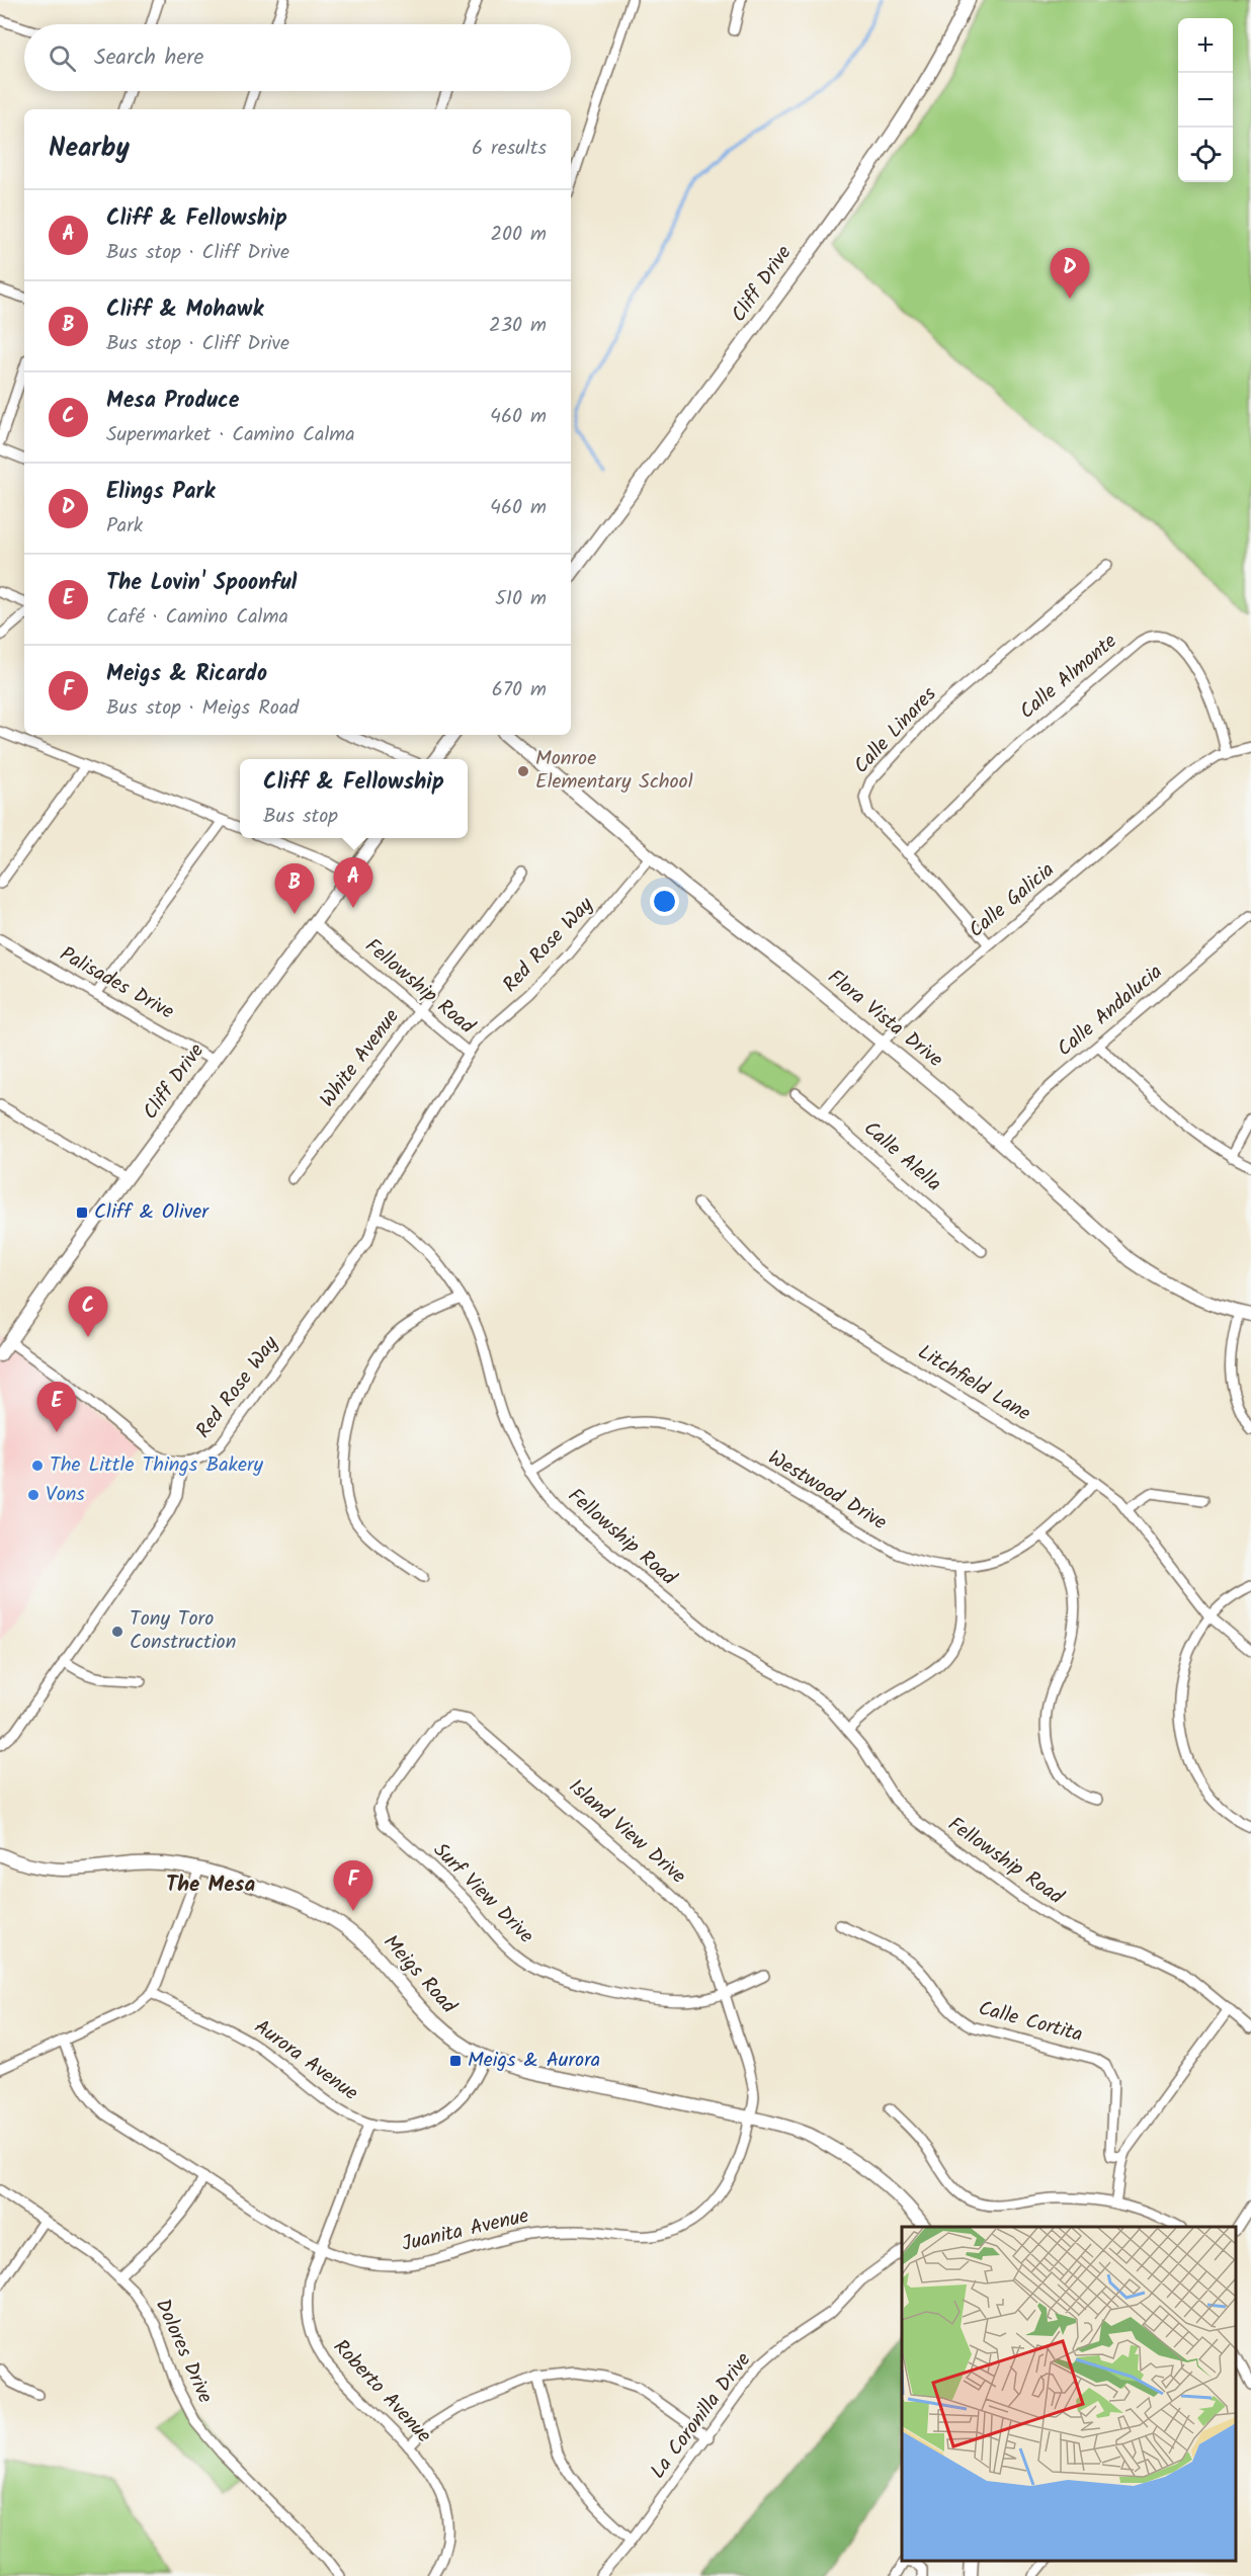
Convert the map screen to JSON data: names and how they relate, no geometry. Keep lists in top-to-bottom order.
{
  "streets": {
    "main road": ["Cliff Drive", "Flora Vista Drive", "Meigs Road"],
    "street": [
      "Calle Almonte",
      "Calle Linares",
      "Calle Galicia",
      "Red Rose Way",
      "Palisades Drive",
      "Fellowship Road",
      "Calle Andalucia",
      "White Avenue",
      "Calle Alella",
      "Litchfield Lane",
      "Westwood Drive",
      "Island View Drive",
      "Surf View Drive",
      "Calle Cortita",
      "Aurora Avenue",
      "Juanita Avenue",
      "Dolores Drive",
      "Roberto Avenue",
      "La Coronilla Drive"
    ]
  },
  "crossings": [
    ["Cliff Drive", "Palisades Drive"],
    ["Cliff Drive", "Fellowship Road"],
    ["Calle Almonte", "Calle Linares"],
    ["Calle Almonte", "Calle Galicia"],
    ["Calle Linares", "Calle Galicia"],
    ["Calle Galicia", "Flora Vista Drive"],
    ["Calle Galicia", "Calle Alella"],
    ["Red Rose Way", "Fellowship Road"],
    ["Red Rose Way", "Flora Vista Drive"],
    ["Fellowship Road", "White Avenue"],
    ["Fellowship Road", "Westwood Drive"],
    ["Calle Andalucia", "Flora Vista Drive"],
    ["Litchfield Lane", "Westwood Drive"],
    ["Island View Drive", "Surf View Drive"],
    ["Island View Drive", "Meigs Road"],
    ["Island View Drive", "Juanita Avenue"],
    ["Meigs Road", "Aurora Avenue"],
    ["Meigs Road", "Juanita Avenue"],
    ["Aurora Avenue", "Roberto Avenue"],
    ["Juanita Avenue", "Roberto Avenue"]
  ],
  "districts": ["The Mesa"],
  "places": {
    "other": [
      "Monroe Elementary School",
      "The Little Things Bakery",
      "Vons",
      "Tony Toro Construction"
    ],
    "transit": ["Cliff & Oliver", "Meigs & Aurora"]
  },
  "page": {
    "map_buttons": ["+", "−"],
    "search": "Search here",
    "heading": ["Nearby", "6 results"],
    "list": [
      {
        "mark": "A",
        "name": "Cliff & Fellowship",
        "note": "Bus stop · Cliff Drive",
        "value": "200 m"
      },
      {
        "mark": "B",
        "name": "Cliff & Mohawk",
        "note": "Bus stop · Cliff Drive",
        "value": "230 m"
      },
      {
        "mark": "C",
        "name": "Mesa Produce",
        "note": "Supermarket · Camino Calma",
        "value": "460 m"
      },
      {
        "mark": "D",
        "name": "Elings Park",
        "note": "Park",
        "value": "460 m"
      },
      {
        "mark": "E",
        "name": "The Lovin' Spoonful",
        "note": "Café · Camino Calma",
        "value": "510 m"
      },
      {
        "mark": "F",
        "name": "Meigs & Ricardo",
        "note": "Bus stop · Meigs Road",
        "value": "670 m"
      }
    ],
    "pins": [
      "D",
      "A",
      "B",
      "C",
      "E",
      "F"
    ],
    "popup": ["Cliff & Fellowship", "Bus stop"]
  }
}
